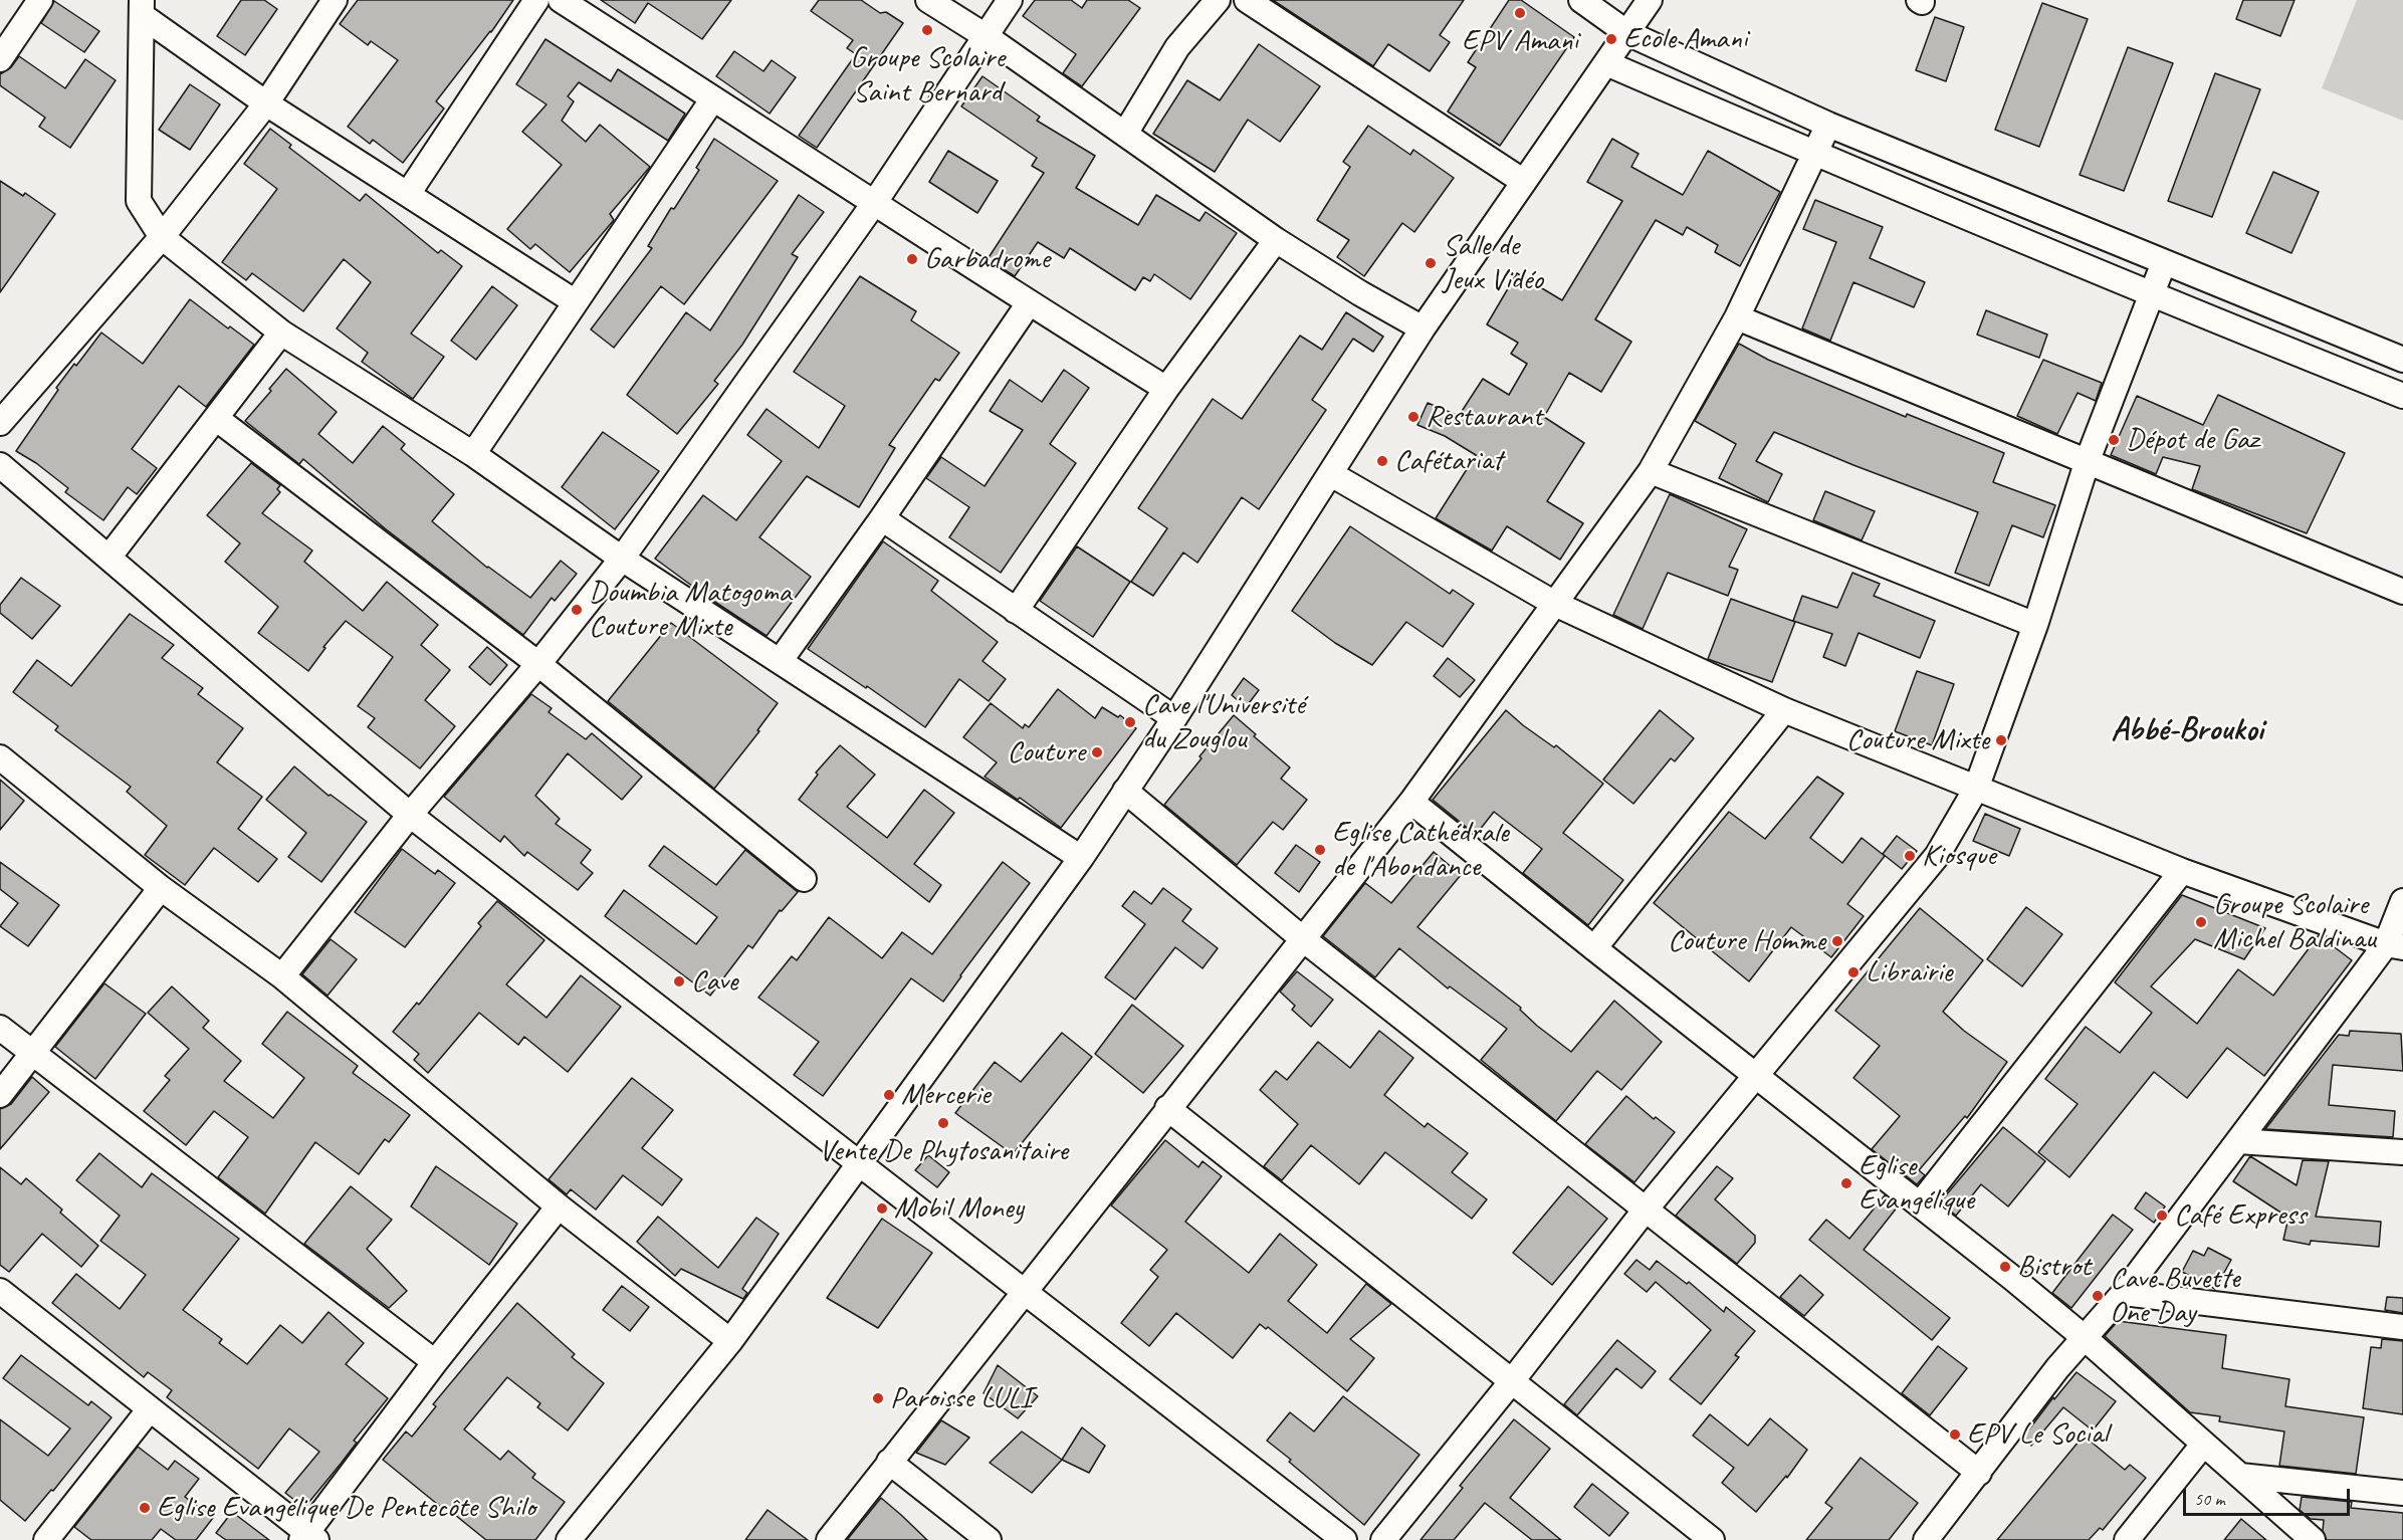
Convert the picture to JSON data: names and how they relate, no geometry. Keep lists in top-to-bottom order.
{
  "districts": ["Abbé-Broukoi"],
  "places": [
    "EPV Amani",
    "Groupe Scolaire Saint Bernard",
    "Ecole Amani",
    "Garbadrome",
    "Salle de Jeux Vidéo",
    "Restaurant",
    "Dépot de Gaz",
    "Cafétariat",
    "Doumbia Matogoma Couture Mixte",
    "Cave l'Université du Zouglou",
    "Couture Mixte",
    "Couture",
    "Eglise Cathédrale de l'Abondance",
    "Kiosque",
    "Groupe Scolaire Michel Baldinau",
    "Couture Homme",
    "Librairie",
    "Cave",
    "Mercerie",
    "Vente De Phytosanitaire",
    "Eglise Evangélique",
    "Mobil Money",
    "Café Express",
    "Bistrot",
    "Cave Buvette One Day",
    "Paroisse LULI",
    "EPV Le Social",
    "Eglise Evangélique De Pentecôte Shilo"
  ],
  "scale_bar": "50 m"
}
